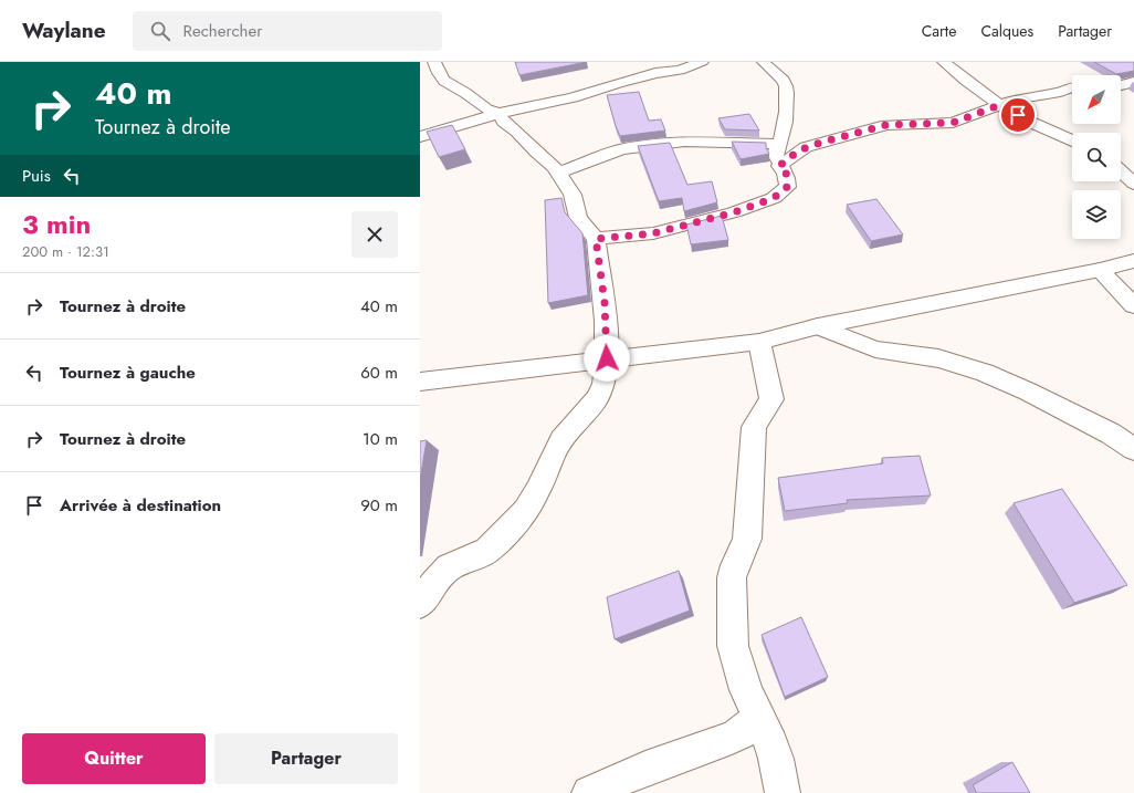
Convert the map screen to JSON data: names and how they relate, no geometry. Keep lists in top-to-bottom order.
{
  "north": "bottom left",
  "page": {
    "header": "Waylane",
    "search": "Rechercher",
    "nav": ["Carte", "Calques", "Partager"],
    "turn": ["40 m", "Tournez à droite"],
    "then": "Puis",
    "heading": ["3 min", "200 m · 12:31"],
    "list": [
      {
        "name": "Tournez à droite",
        "value": "40 m"
      },
      {
        "name": "Tournez à gauche",
        "value": "60 m"
      },
      {
        "name": "Tournez à droite",
        "value": "10 m"
      },
      {
        "name": "Arrivée à destination",
        "value": "90 m"
      }
    ],
    "buttons": ["Quitter", "Partager"]
  }
}
